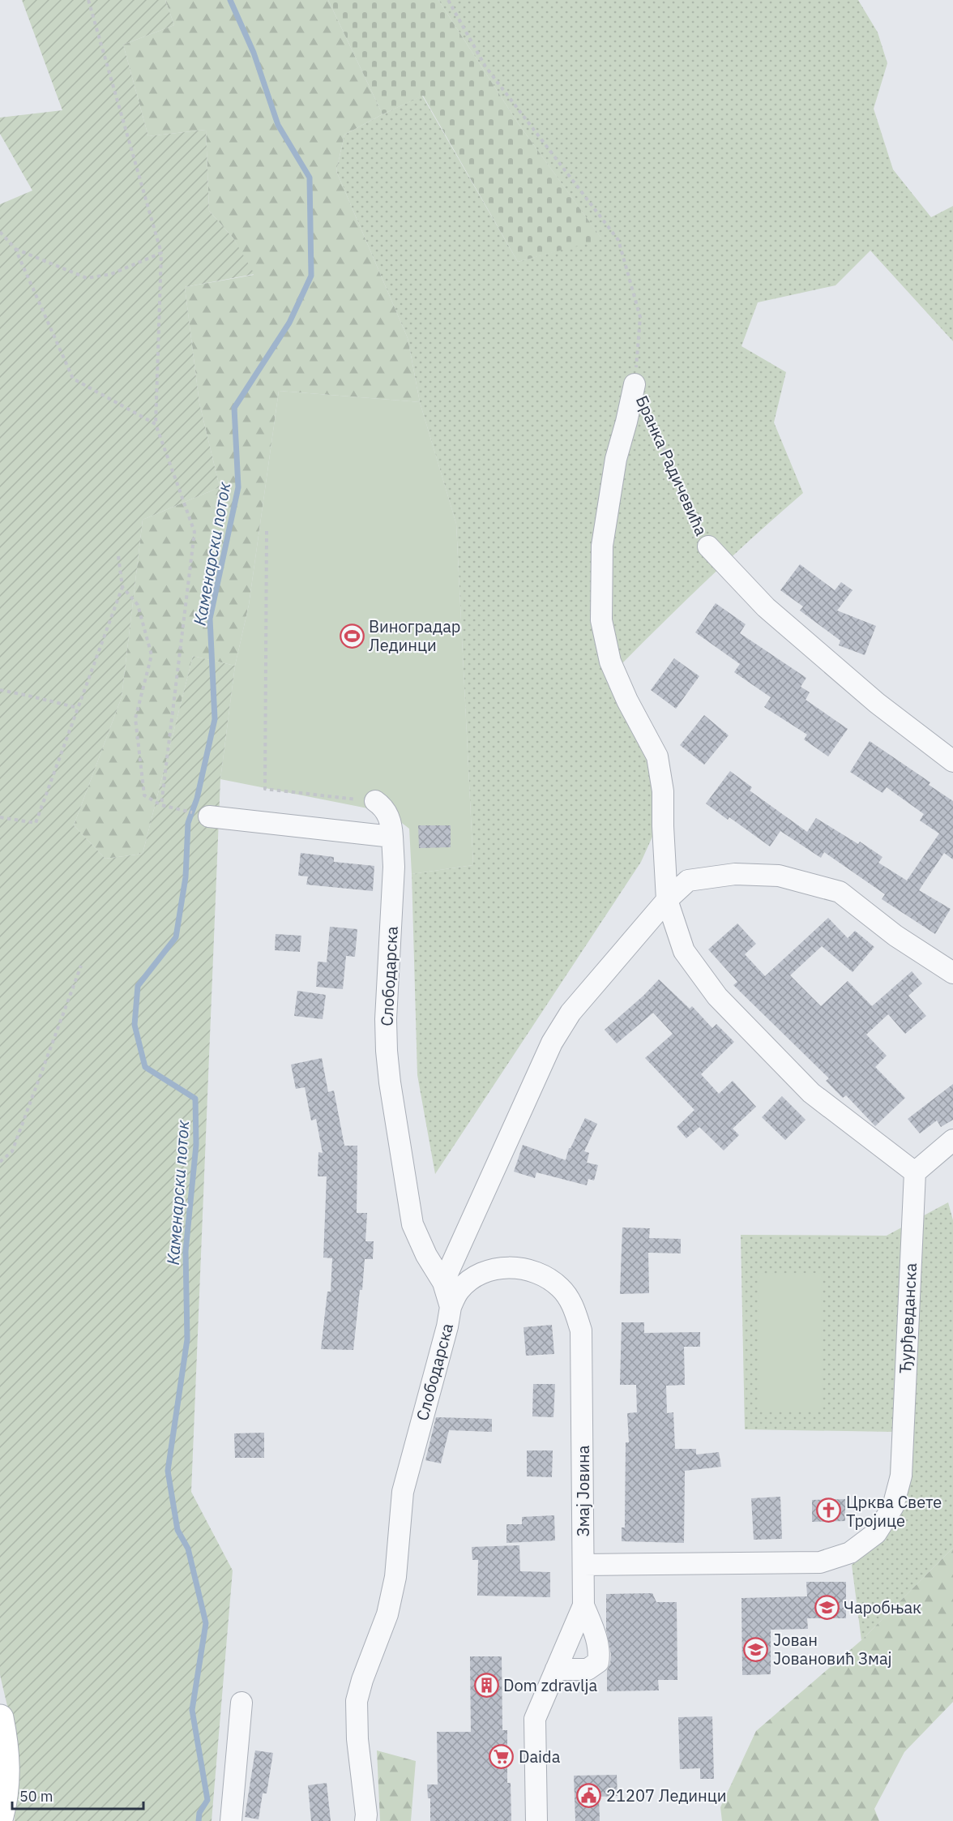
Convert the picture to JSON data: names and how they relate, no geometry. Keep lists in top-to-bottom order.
{
  "streets": {
    "street": [
      "Бранка Радичевића",
      "Слободарска",
      "Ђурђевданска",
      "Змај Јовина"
    ]
  },
  "crossings": [
    ["Слободарска", "Змај Јовина"],
    ["Ђурђевданска", "Змај Јовина"]
  ],
  "water": ["Каменарски поток"],
  "places": {
    "sports": ["Виноградар Лединци"],
    "church": ["Црква Свете Тројице"],
    "school or university": ["Чаробњак", "Јован Јовановић Змај"],
    "building": ["Dom zdravlja"],
    "supermarket": ["Daida"],
    "public building": ["21207 Лединци"]
  },
  "scale_bar": "50 m"
}
